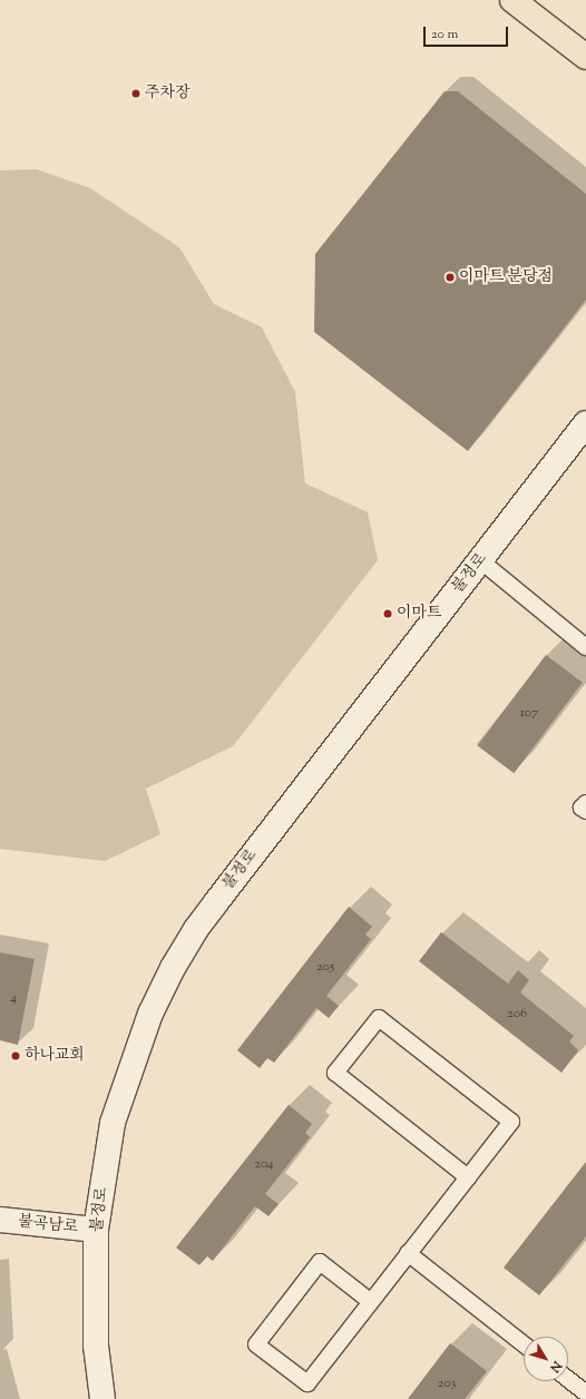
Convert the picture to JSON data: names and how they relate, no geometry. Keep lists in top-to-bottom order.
{
  "streets": {
    "main road": ["불정로", "불곡남로"]
  },
  "crossings": [
    ["불정로", "불곡남로"]
  ],
  "places": [
    "주차장",
    "이마트 분당점",
    "이마트",
    "하나교회"
  ],
  "house_numbers": [
    "107",
    "205",
    "4",
    "206",
    "204",
    "203"
  ],
  "scale_bar": "20 m",
  "north": "bottom right"
}
